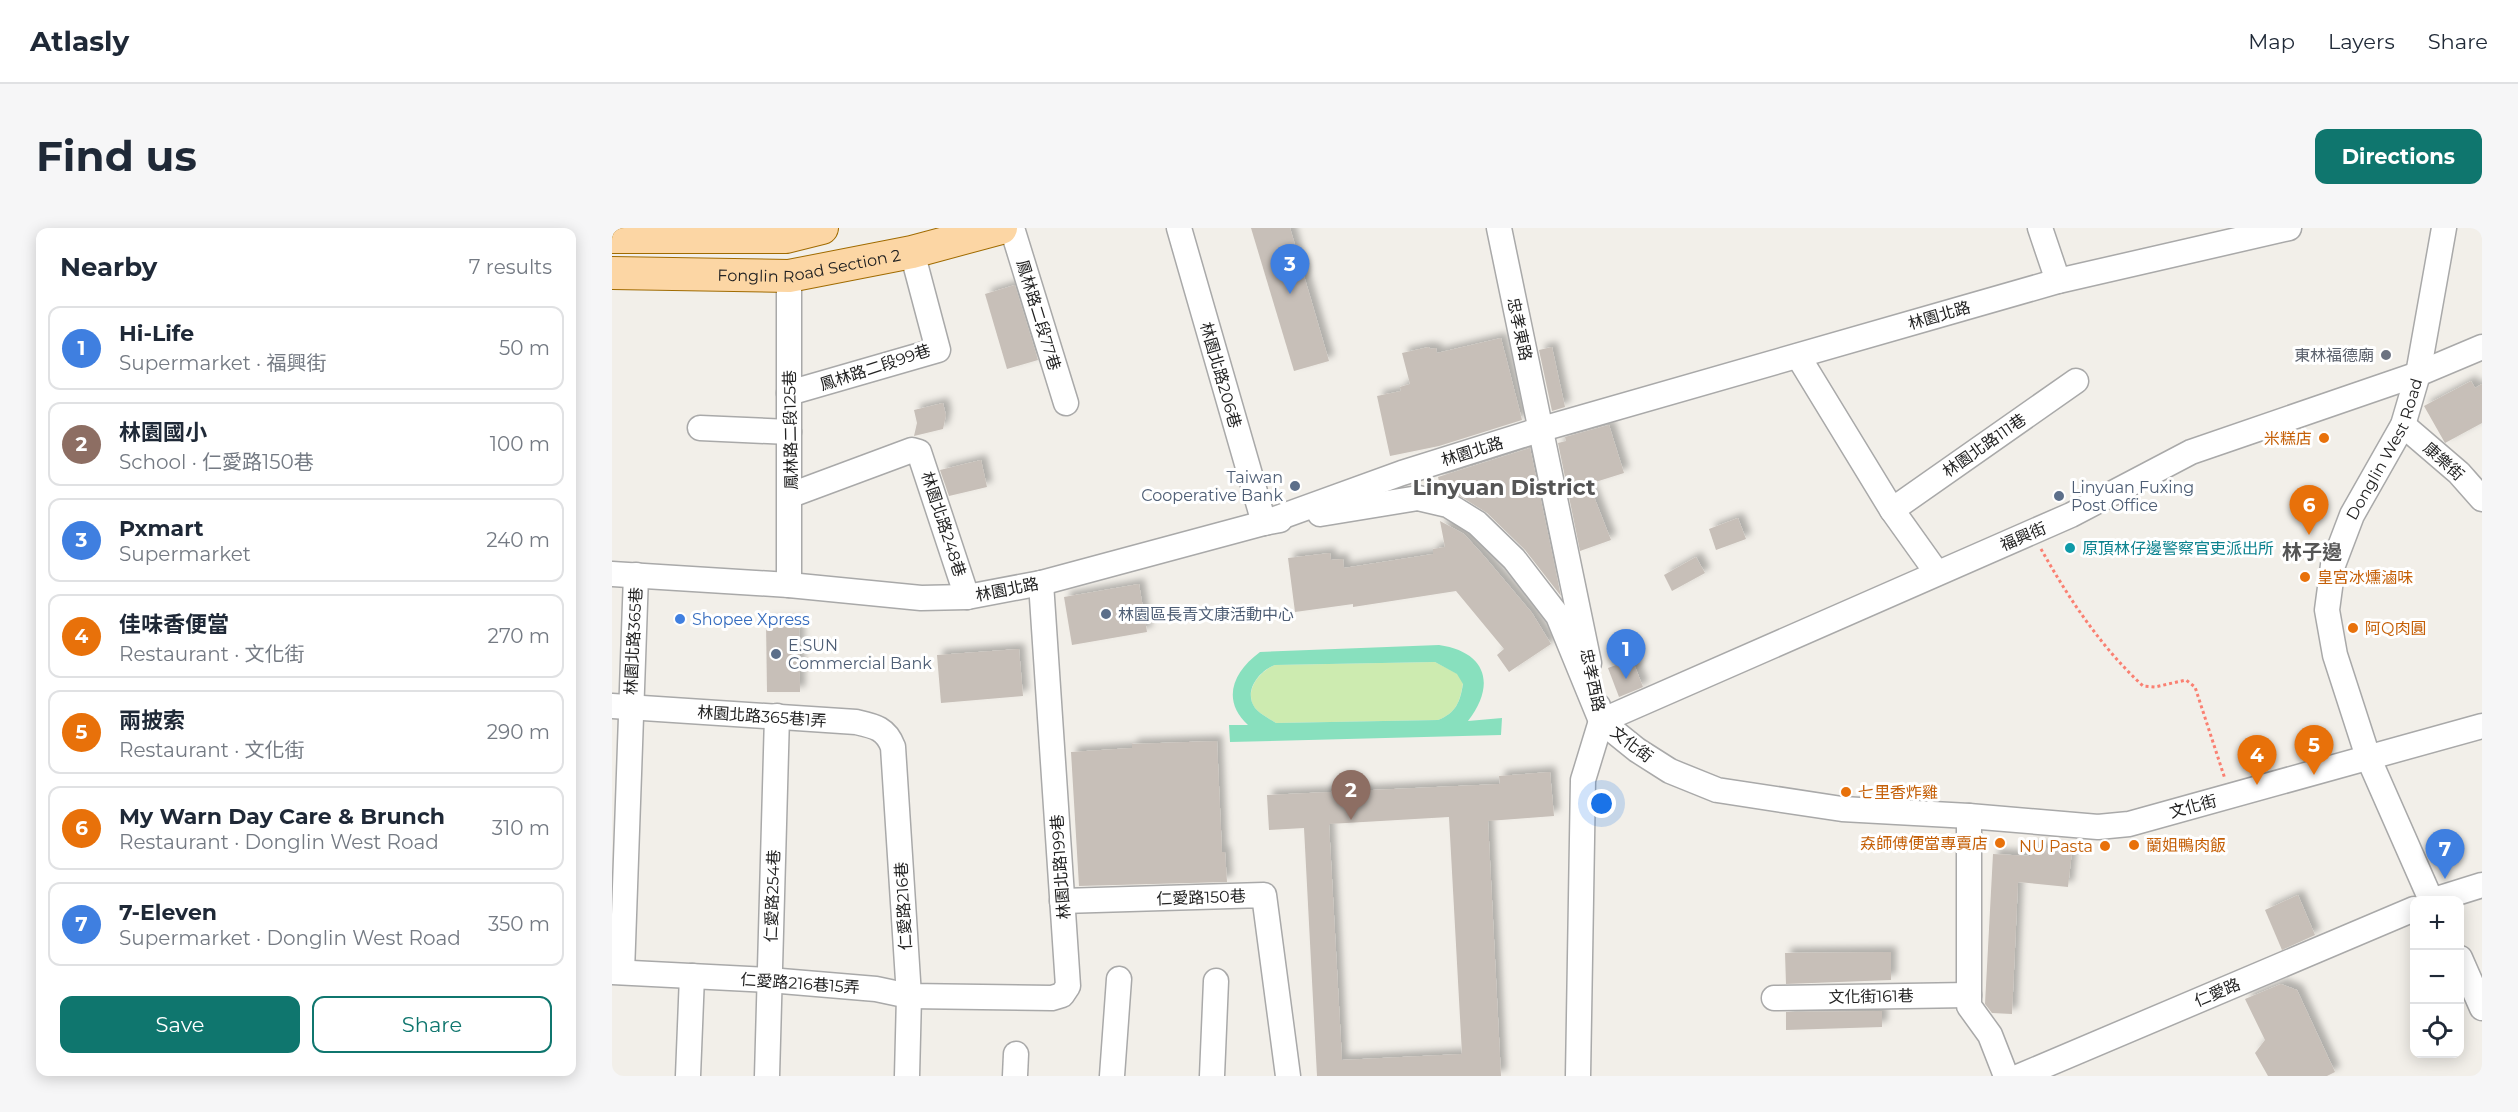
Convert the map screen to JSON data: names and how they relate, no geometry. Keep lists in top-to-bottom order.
{
  "streets": {
    "main road": ["Fonglin Road Section 2"],
    "street": [
      "鳳林路二段77巷",
      "林園北路",
      "忠孝東路",
      "鳳林路二段99巷",
      "林園北路206巷",
      "鳳林路二段125巷",
      "林園北路111巷",
      "Donglin West Road",
      "康樂街",
      "林園北路248巷",
      "福興街",
      "林園北路365巷",
      "忠孝西路",
      "林園北路365巷1弄",
      "文化街",
      "林園北路199巷",
      "仁愛路254巷",
      "仁愛路150巷",
      "仁愛路216巷",
      "仁愛路216巷15弄",
      "仁愛路",
      "文化街161巷"
    ]
  },
  "crossings": [
    ["Fonglin Road Section 2", "鳳林路二段99巷"],
    ["Fonglin Road Section 2", "鳳林路二段125巷"],
    ["林園北路", "忠孝東路"],
    ["林園北路", "林園北路206巷"],
    ["林園北路", "鳳林路二段125巷"],
    ["林園北路", "林園北路248巷"],
    ["林園北路", "林園北路365巷"],
    ["林園北路", "忠孝西路"],
    ["林園北路", "文化街"],
    ["林園北路", "林園北路199巷"],
    ["忠孝東路", "忠孝西路"],
    ["鳳林路二段99巷", "鳳林路二段125巷"],
    ["林園北路206巷", "文化街"],
    ["鳳林路二段125巷", "林園北路248巷"],
    ["Donglin West Road", "康樂街"],
    ["Donglin West Road", "福興街"],
    ["Donglin West Road", "文化街"],
    ["福興街", "忠孝西路"],
    ["福興街", "文化街"],
    ["林園北路365巷", "林園北路365巷1弄"],
    ["林園北路365巷", "仁愛路216巷15弄"],
    ["忠孝西路", "文化街"],
    ["林園北路365巷1弄", "仁愛路254巷"],
    ["林園北路365巷1弄", "仁愛路216巷"],
    ["林園北路199巷", "仁愛路150巷"],
    ["林園北路199巷", "仁愛路216巷"],
    ["林園北路199巷", "仁愛路216巷15弄"],
    ["仁愛路254巷", "仁愛路216巷15弄"],
    ["仁愛路216巷", "仁愛路216巷15弄"]
  ],
  "districts": ["Linyuan District", "林子邊"],
  "places": [
    "東林福德廟",
    "米糕店",
    "Taiwan Cooperative Bank",
    "Linyuan Fuxing Post Office",
    "原頂林仔邊警察官吏派出所",
    "皇宮冰燻滷味",
    "林園區長青文康活動中心",
    "Shopee Xpress",
    "阿Q肉圓",
    "E.SUN Commercial Bank",
    "七里香炸雞",
    "𡘙師傅便當專賣店",
    "蘭姐鴨肉飯",
    "NU Pasta"
  ],
  "page": {
    "header": "Atlasly",
    "nav": ["Map", "Layers", "Share"],
    "buttons": [
      "Directions",
      ["Save", "Share"]
    ],
    "title": "Find us",
    "heading": ["Nearby", "7 results"],
    "pins": [
      "3",
      "6",
      "1",
      "5",
      "4",
      "2",
      "7"
    ],
    "list": [
      {
        "mark": "1",
        "name": "Hi-Life",
        "note": "Supermarket · 福興街",
        "value": "50 m"
      },
      {
        "mark": "2",
        "name": "林園國小",
        "note": "School · 仁愛路150巷",
        "value": "100 m"
      },
      {
        "mark": "3",
        "name": "Pxmart",
        "note": "Supermarket",
        "value": "240 m"
      },
      {
        "mark": "4",
        "name": "佳味香便當",
        "note": "Restaurant · 文化街",
        "value": "270 m"
      },
      {
        "mark": "5",
        "name": "兩披索",
        "note": "Restaurant · 文化街",
        "value": "290 m"
      },
      {
        "mark": "6",
        "name": "My Warn Day Care & Brunch",
        "note": "Restaurant · Donglin West Road",
        "value": "310 m"
      },
      {
        "mark": "7",
        "name": "7-Eleven",
        "note": "Supermarket · Donglin West Road",
        "value": "350 m"
      }
    ],
    "map_buttons": ["+", "−"]
  }
}
